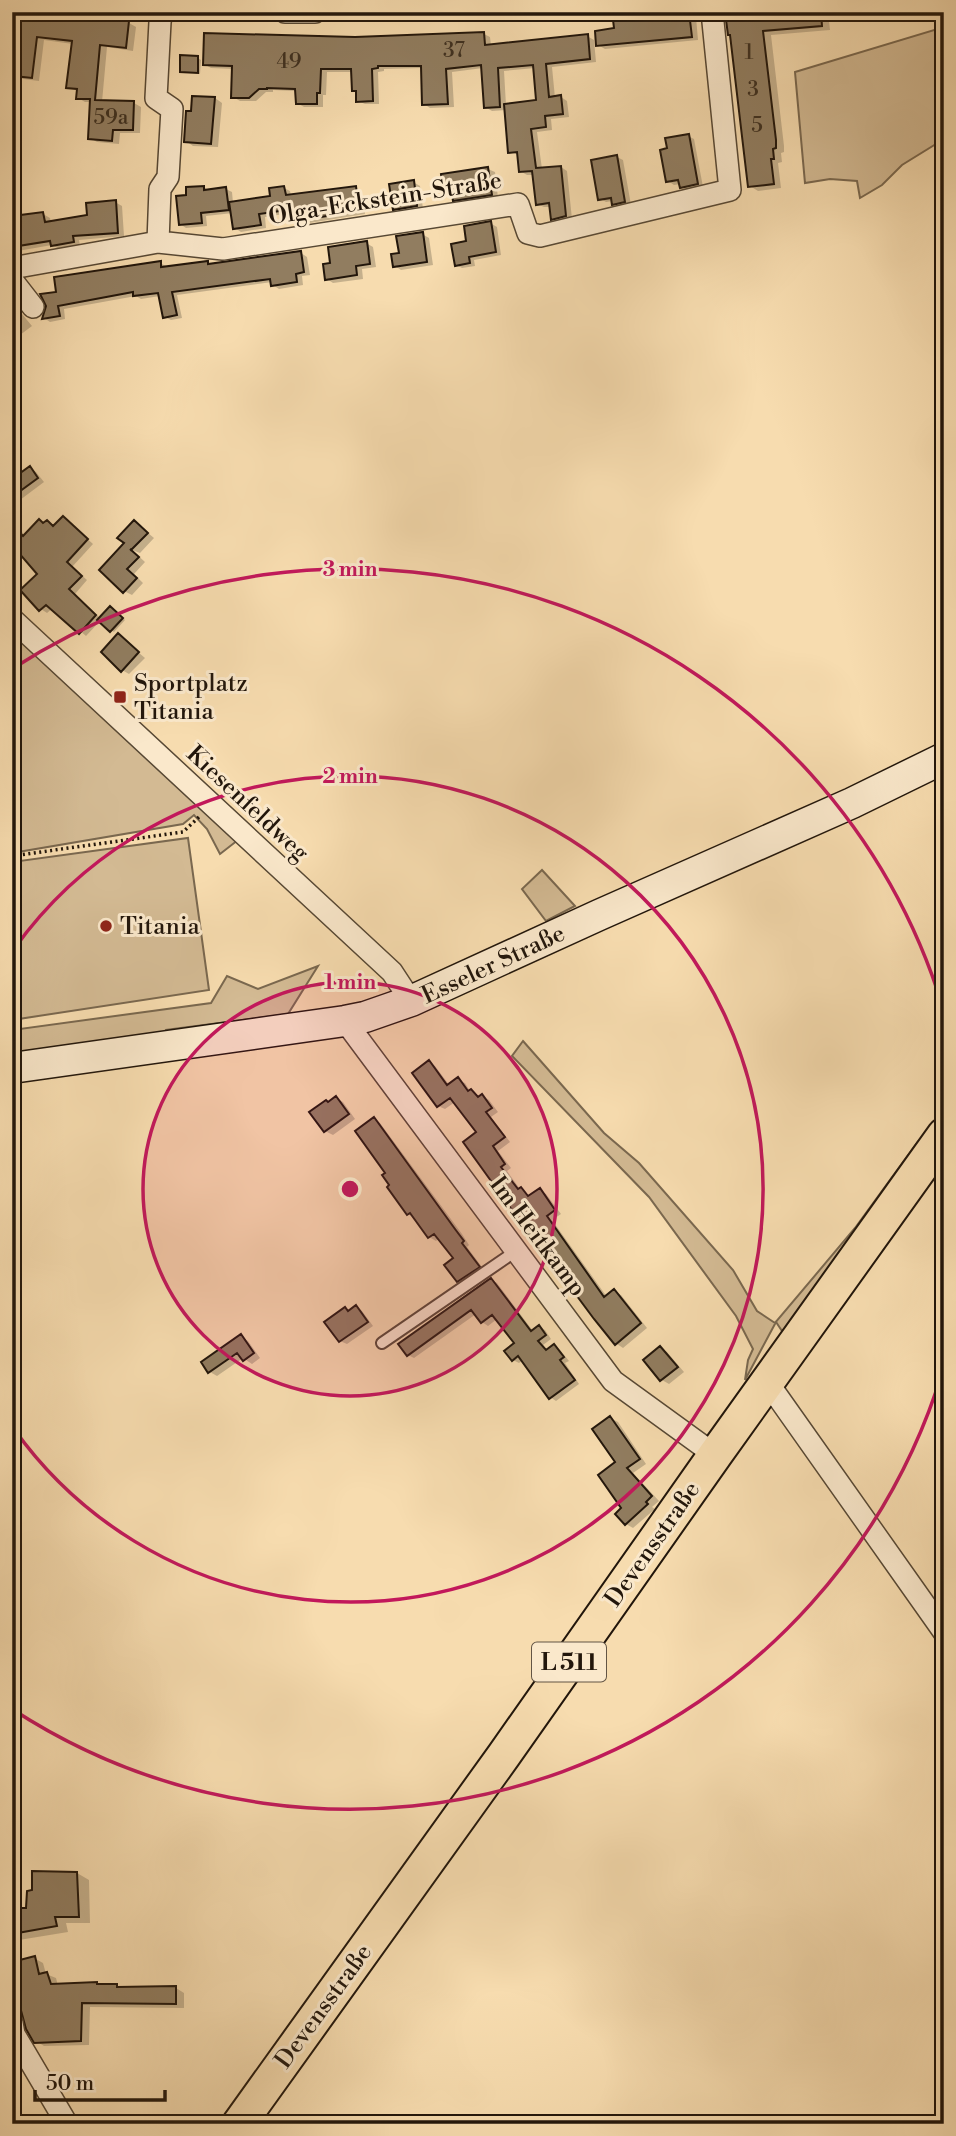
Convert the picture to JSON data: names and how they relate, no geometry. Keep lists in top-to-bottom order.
{
  "streets": {
    "main road": ["Esseler Straße", "Devensstraße", "L 511"],
    "street": ["Olga-Eckstein-Straße", "Kiesenfeldweg", "Im Heitkamp"]
  },
  "crossings": [
    ["Kiesenfeldweg", "Esseler Straße"],
    ["Esseler Straße", "Im Heitkamp"],
    ["Im Heitkamp", "Devensstraße"]
  ],
  "places": {
    "transit": ["Sportplatz Titania"],
    "other": ["Titania"]
  },
  "house_numbers": [
    "37",
    "1",
    "49",
    "3",
    "59a",
    "5"
  ],
  "scale_bar": "50 m",
  "rings": ["3 min", "2 min", "1 min"]
}
